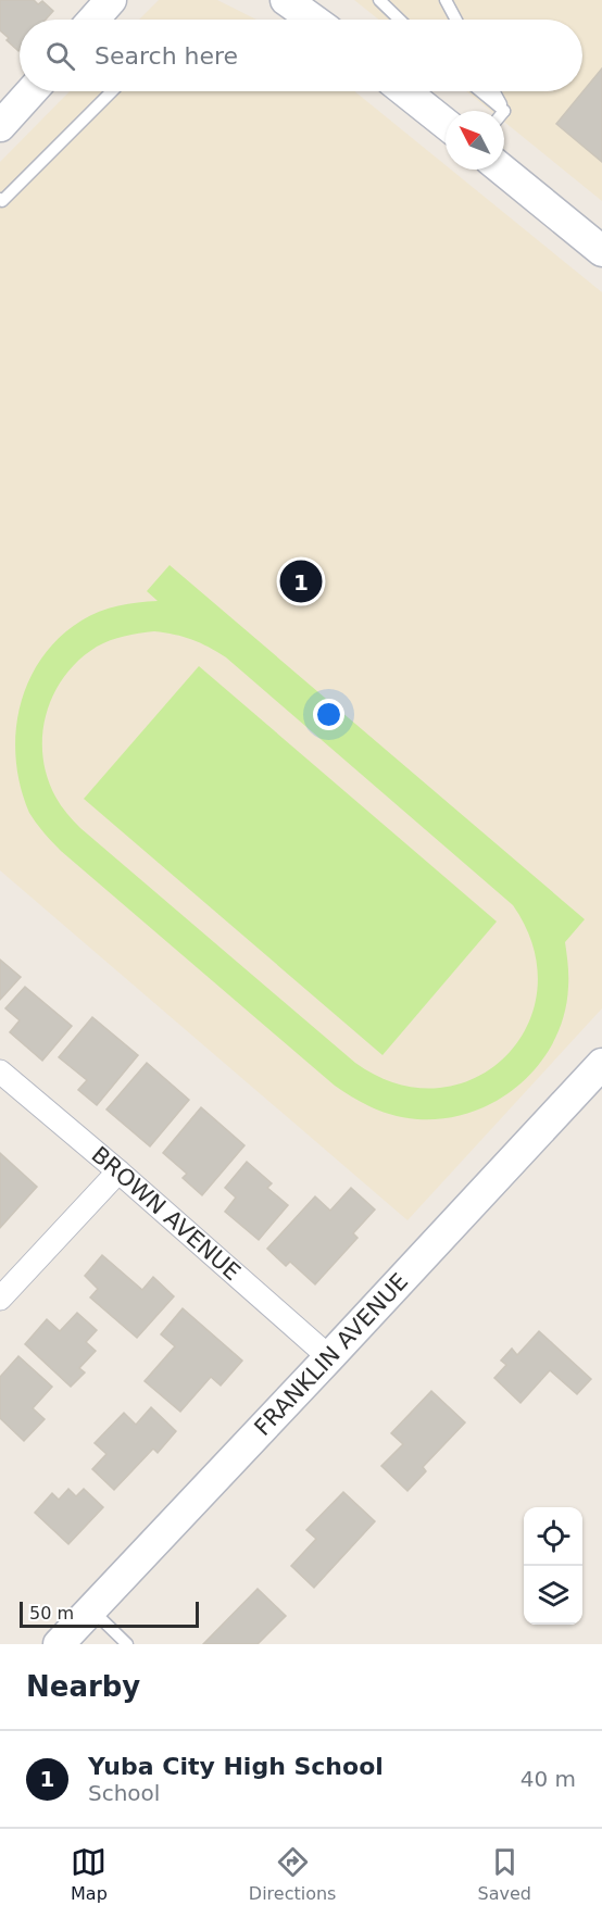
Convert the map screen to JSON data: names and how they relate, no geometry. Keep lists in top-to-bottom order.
{
  "streets": {
    "street": ["BROWN AVENUE", "FRANKLIN AVENUE"]
  },
  "crossings": [
    ["BROWN AVENUE", "FRANKLIN AVENUE"]
  ],
  "scale_bar": "50 m",
  "north": "top left",
  "page": {
    "search": "Search here",
    "pins": "1",
    "scale": "50 m",
    "heading": "Nearby",
    "list": [
      {
        "mark": "1",
        "name": "Yuba City High School",
        "note": "School",
        "value": "40 m"
      }
    ],
    "nav": ["Map", "Directions", "Saved"]
  }
}
